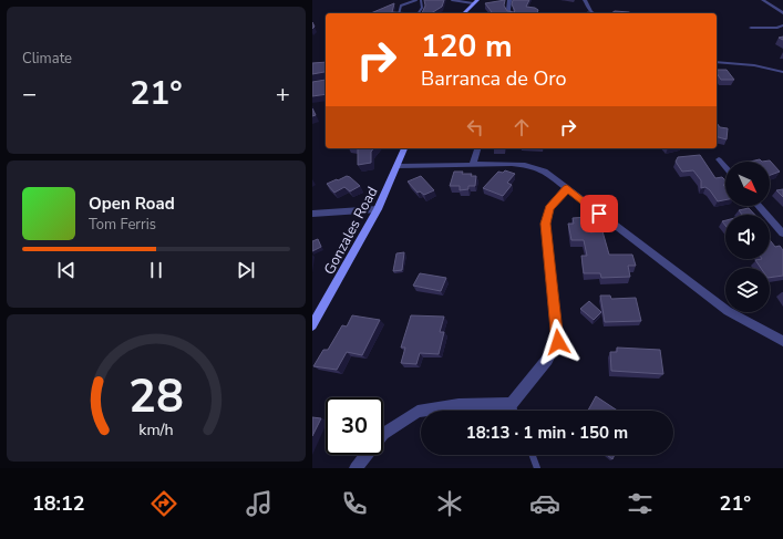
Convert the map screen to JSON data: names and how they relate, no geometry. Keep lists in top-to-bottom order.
{
  "streets": {
    "street": ["Gonzales Road"]
  },
  "north": "bottom right",
  "page": {
    "tile": "Climate",
    "turn": ["120 m", "Barranca de Oro"],
    "heat": ["−", "21°", "+"],
    "song": ["Open Road", "Tom Ferris"],
    "limit": "30",
    "trip": "18:13 · 1 min · 150 m",
    "tabs": ["18:12", "21°"],
    "gauge": ["28", "km/h"]
  }
}
